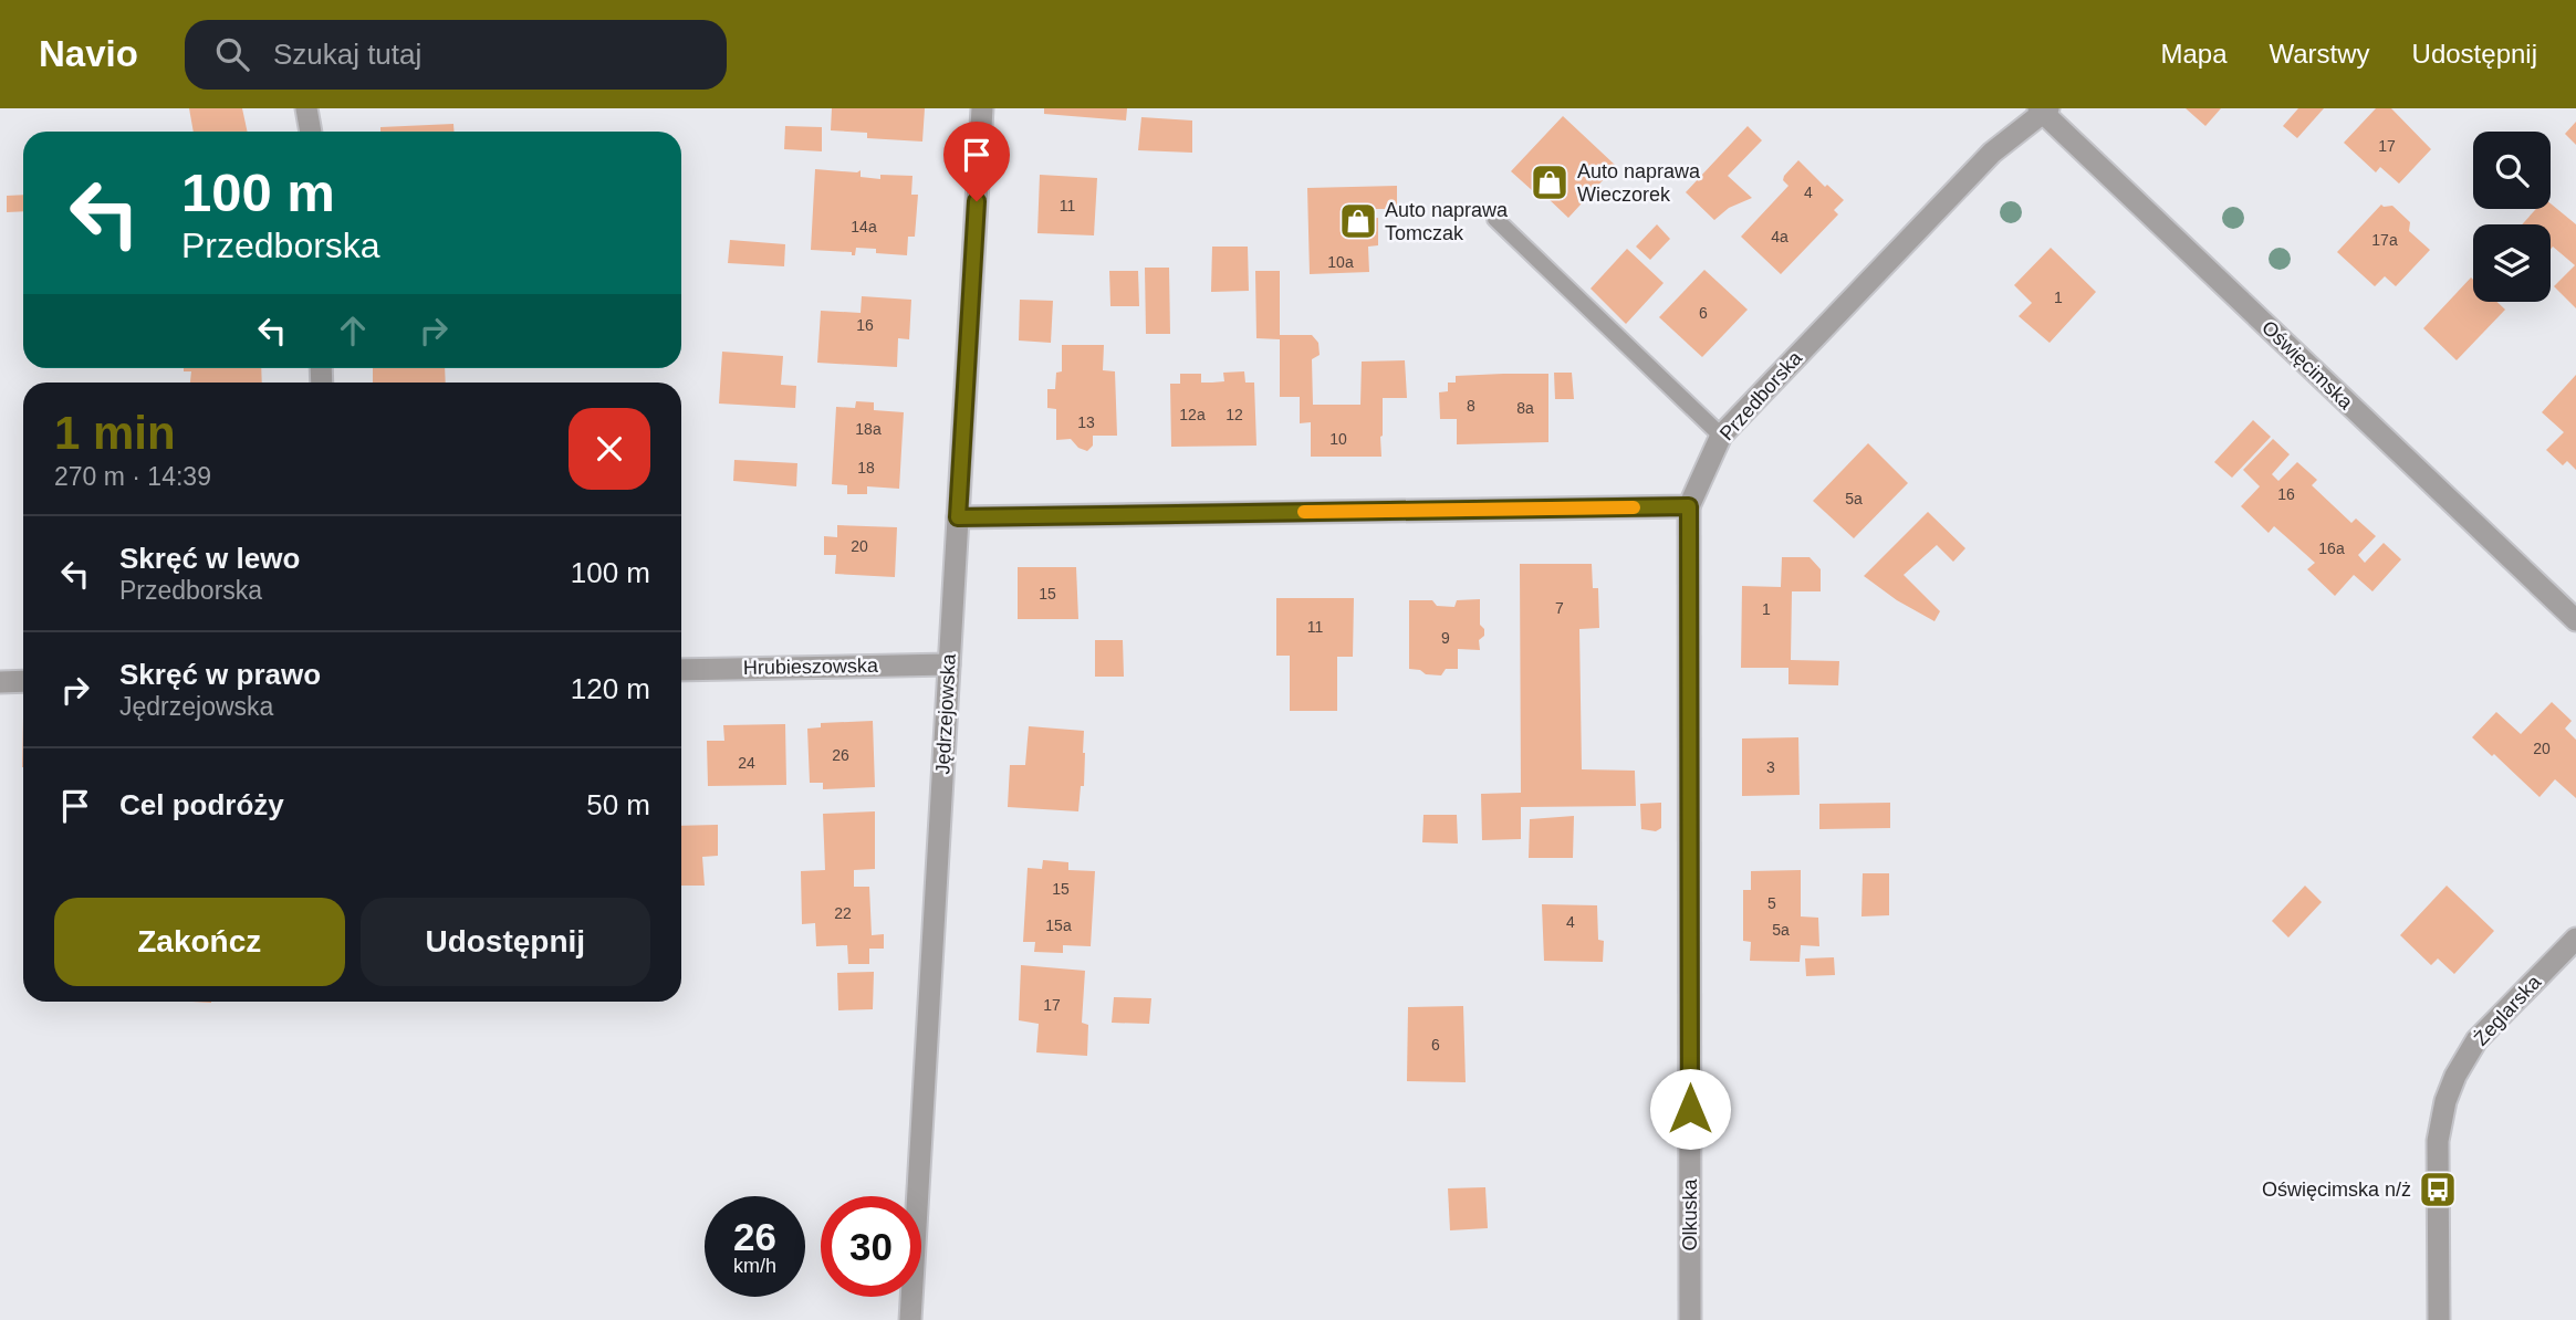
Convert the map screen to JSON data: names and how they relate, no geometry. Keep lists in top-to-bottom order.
{
  "streets": {
    "street": [
      "Oświęcimska",
      "Przedborska",
      "Hrubieszowska",
      "Jędrzejowska",
      "Żeglarska",
      "Olkuska"
    ]
  },
  "crossings": [
    ["Oświęcimska", "Przedborska"],
    ["Przedborska", "Olkuska"],
    ["Hrubieszowska", "Jędrzejowska"]
  ],
  "places": {
    "shop": ["Auto naprawa Wieczorek", "Auto naprawa Tomczak"],
    "bus stop": ["Oświęcimska n/ż"]
  },
  "house_numbers": [
    "17",
    "4",
    "11",
    "14a",
    "4a",
    "17a",
    "10a",
    "1",
    "6",
    "16",
    "8",
    "8a",
    "12a",
    "12",
    "13",
    "18a",
    "10",
    "18",
    "16",
    "5a",
    "20",
    "16a",
    "15",
    "7",
    "1",
    "11",
    "9",
    "20",
    "26",
    "24",
    "3",
    "15",
    "5",
    "22",
    "4",
    "15a",
    "5a",
    "17",
    "6"
  ],
  "page": {
    "header": "Navio",
    "search": "Szukaj tutaj",
    "nav": ["Mapa", "Warstwy", "Udostępnij"],
    "turn": ["100 m", "Przedborska"],
    "heading": ["1 min", "270 m · 14:39"],
    "list": [
      {
        "name": "Skręć w lewo",
        "note": "Przedborska",
        "value": "100 m"
      },
      {
        "name": "Skręć w prawo",
        "note": "Jędrzejowska",
        "value": "120 m"
      },
      {
        "name": "Cel podróży",
        "value": "50 m"
      }
    ],
    "buttons": ["Zakończ", "Udostępnij"],
    "speed": "26 km/h",
    "limit": "30"
  }
}
